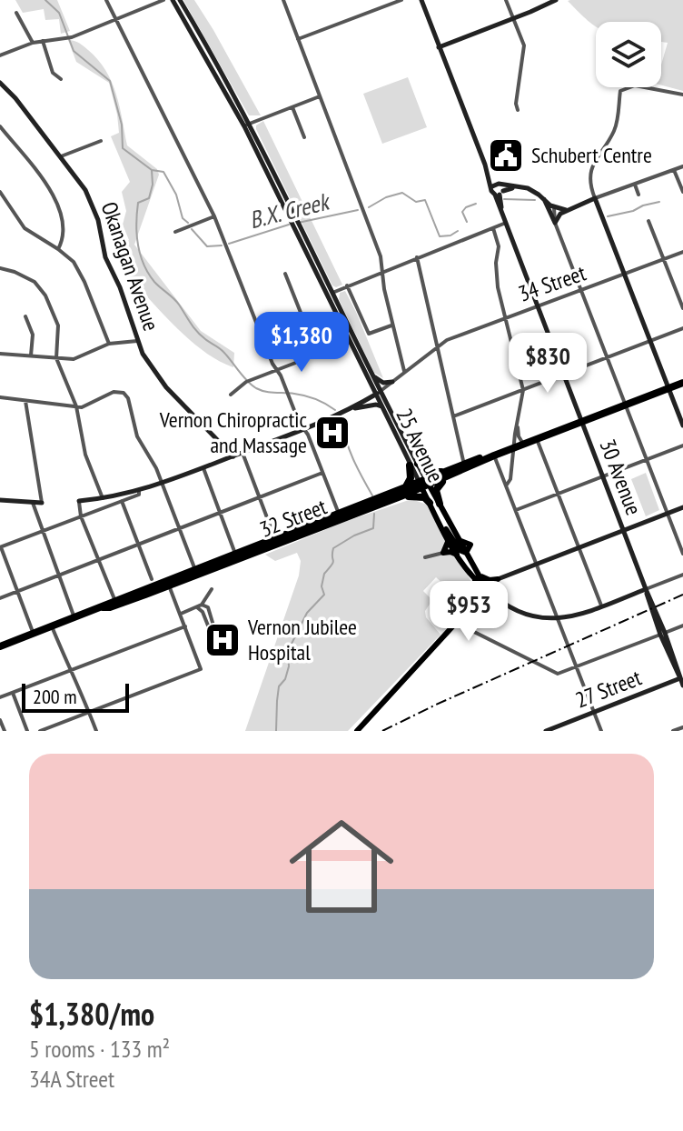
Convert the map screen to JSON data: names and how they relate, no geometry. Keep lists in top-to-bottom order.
{
  "streets": {
    "highway": ["32 Street"],
    "main road": ["25 Avenue"],
    "street": [
      "Okanagan Avenue",
      "34 Street",
      "30 Avenue",
      "27 Street"
    ]
  },
  "crossings": [
    ["Okanagan Avenue", "34 Street"],
    ["34 Street", "25 Avenue"],
    ["34 Street", "30 Avenue"],
    ["25 Avenue", "32 Street"],
    ["30 Avenue", "32 Street"],
    ["30 Avenue", "27 Street"]
  ],
  "water": ["B.X. Creek"],
  "places": {
    "public building": ["Schubert Centre"],
    "hospital": ["Vernon Chiropractic and Massage", "Vernon Jubilee Hospital"]
  },
  "scale_bar": "200 m",
  "page": {
    "price": ["$1,380", "$830", "$953"],
    "scale": "200 m",
    "list": [
      {
        "name": "$1,380/mo",
        "note": "5 rooms · 133 m² · 34A Street"
      }
    ]
  }
}
